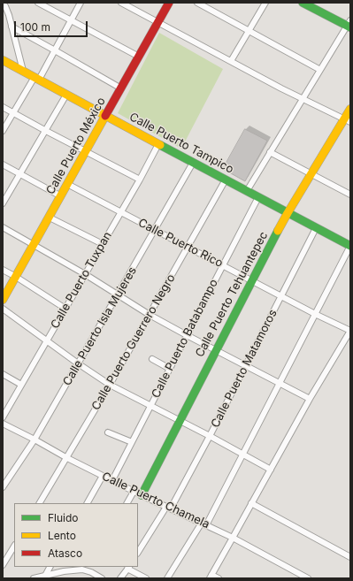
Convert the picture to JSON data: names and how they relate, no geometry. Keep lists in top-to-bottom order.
{
  "streets": {
    "street": [
      "Calle Puerto Tampico",
      "Calle Puerto México",
      "Calle Puerto Rico",
      "Calle Puerto Tuxpan",
      "Calle Puerto Tehuantepec",
      "Calle Puerto Isla Mujeres",
      "Calle Puerto Batabampo",
      "Calle Puerto Guerrero Negro",
      "Calle Puerto Matamoros",
      "Calle Puerto Chamela"
    ]
  },
  "crossings": [
    ["Calle Puerto Tampico", "Calle Puerto México"],
    ["Calle Puerto Tampico", "Calle Puerto Tuxpan"],
    ["Calle Puerto Tampico", "Calle Puerto Tehuantepec"],
    ["Calle Puerto Tampico", "Calle Puerto Isla Mujeres"],
    ["Calle Puerto Tampico", "Calle Puerto Batabampo"],
    ["Calle Puerto Tampico", "Calle Puerto Guerrero Negro"],
    ["Calle Puerto Tampico", "Calle Puerto Matamoros"],
    ["Calle Puerto México", "Calle Puerto Rico"],
    ["Calle Puerto Rico", "Calle Puerto Tuxpan"],
    ["Calle Puerto Rico", "Calle Puerto Tehuantepec"],
    ["Calle Puerto Rico", "Calle Puerto Isla Mujeres"],
    ["Calle Puerto Rico", "Calle Puerto Batabampo"],
    ["Calle Puerto Rico", "Calle Puerto Guerrero Negro"],
    ["Calle Puerto Rico", "Calle Puerto Matamoros"],
    ["Calle Puerto Tehuantepec", "Calle Puerto Chamela"],
    ["Calle Puerto Isla Mujeres", "Calle Puerto Chamela"],
    ["Calle Puerto Batabampo", "Calle Puerto Chamela"],
    ["Calle Puerto Guerrero Negro", "Calle Puerto Chamela"],
    ["Calle Puerto Matamoros", "Calle Puerto Chamela"]
  ],
  "legend": ["Fluido", "Lento", "Atasco"],
  "scale_bar": "100 m"
}
